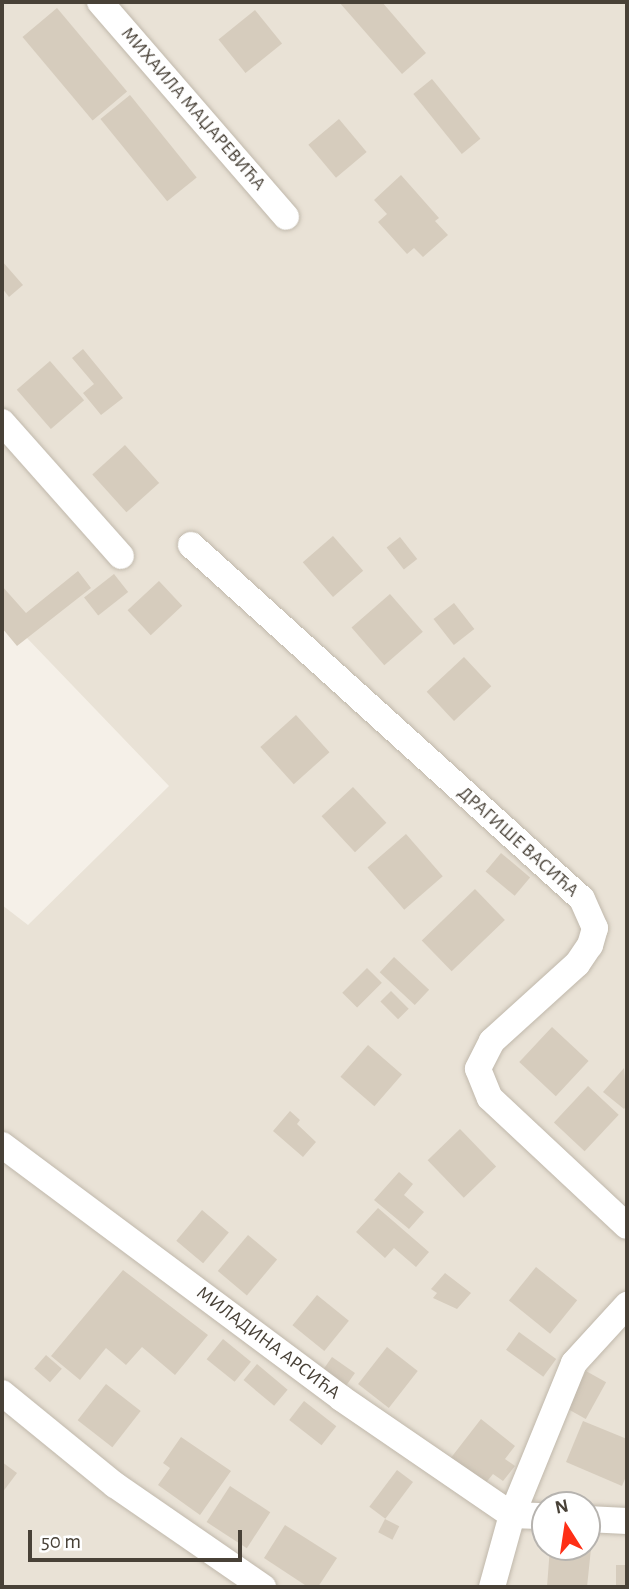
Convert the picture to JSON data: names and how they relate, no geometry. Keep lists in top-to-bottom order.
{
  "streets": {
    "street": ["МИХАИЛА МАЏАРЕВИЋА", "ДРАГИШЕ ВАСИЋА", "МИЛАДИНА АРСИЋА"]
  },
  "scale_bar": "50 m",
  "north": "top"
}
